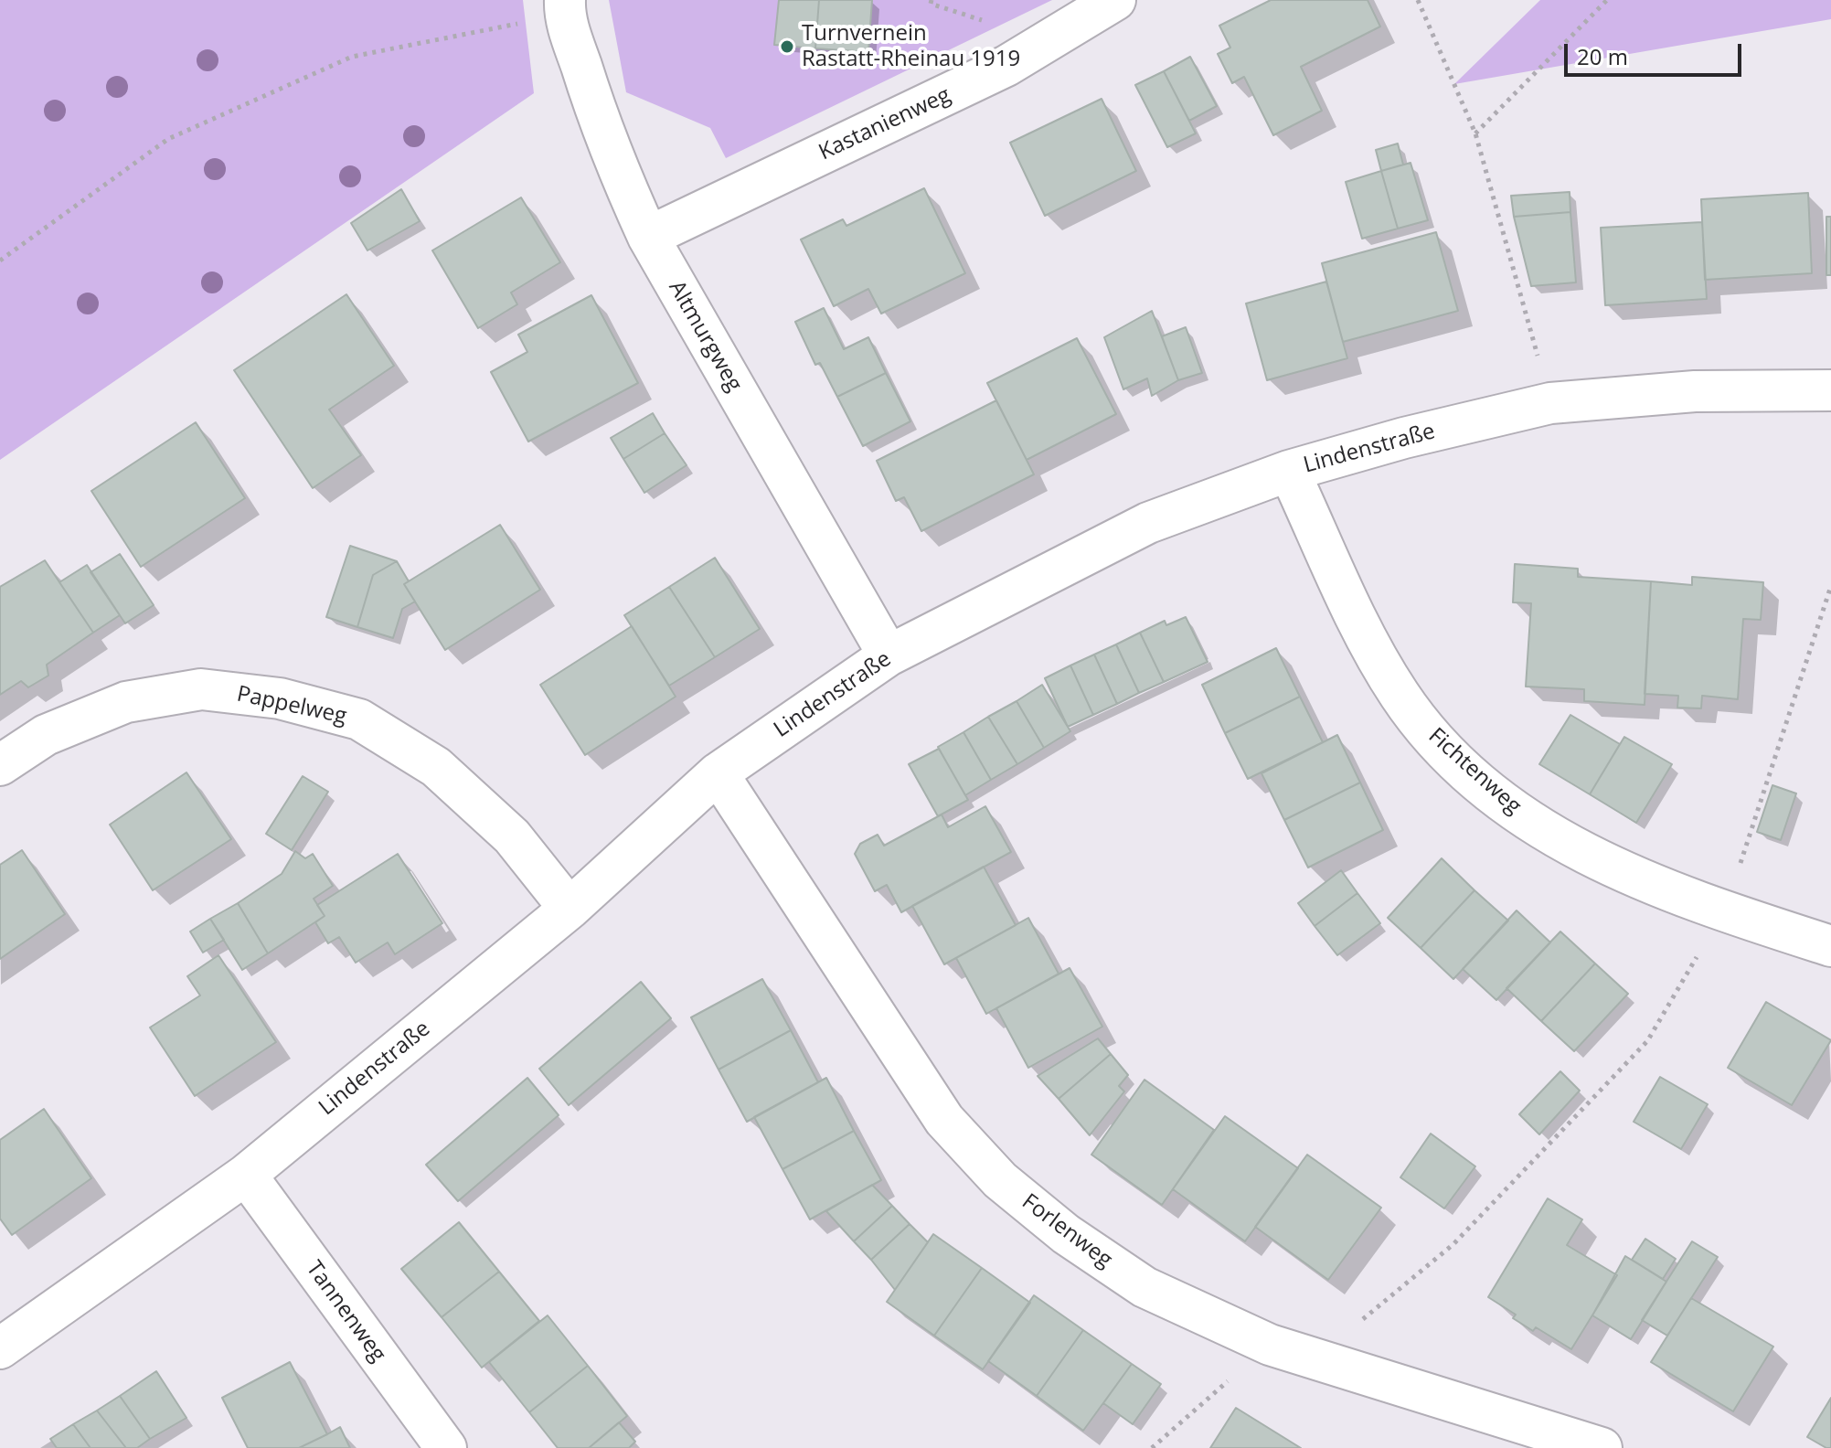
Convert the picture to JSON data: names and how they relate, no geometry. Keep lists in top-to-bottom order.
{
  "streets": {
    "street": [
      "Kastanienweg",
      "Altmurgweg",
      "Lindenstraße",
      "Pappelweg",
      "Fichtenweg",
      "Forlenweg",
      "Tannenweg"
    ]
  },
  "crossings": [
    ["Kastanienweg", "Altmurgweg"],
    ["Altmurgweg", "Lindenstraße"],
    ["Lindenstraße", "Pappelweg"],
    ["Lindenstraße", "Fichtenweg"],
    ["Lindenstraße", "Forlenweg"],
    ["Lindenstraße", "Tannenweg"]
  ],
  "places": ["Turnvernein Rastatt-Rheinau 1919"],
  "scale_bar": "20 m"
}
